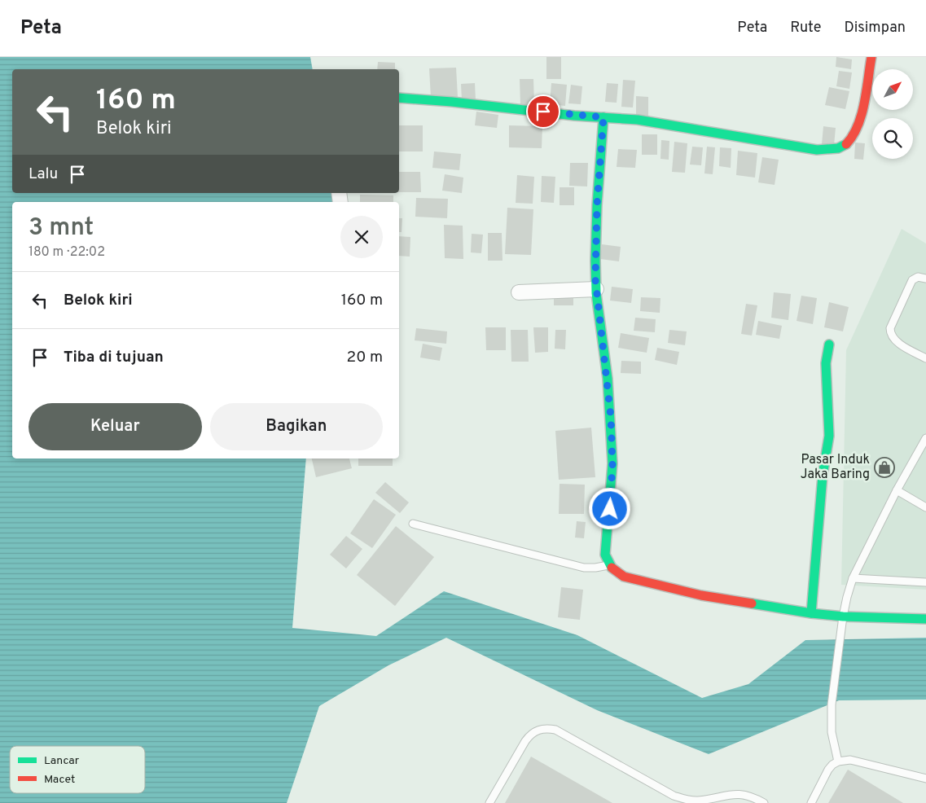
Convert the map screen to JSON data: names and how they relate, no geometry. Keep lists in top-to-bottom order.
{
  "places": {
    "shop": ["Pasar Induk Jaka Baring"]
  },
  "legend": ["Lancar", "Macet"],
  "north": "top right",
  "page": {
    "header": "Peta",
    "nav": ["Peta", "Rute", "Disimpan"],
    "turn": ["160 m", "Belok kiri"],
    "then": "Lalu",
    "heading": ["3 mnt", "180 m · 22:02"],
    "list": [
      {
        "name": "Belok kiri",
        "value": "160 m"
      },
      {
        "name": "Tiba di tujuan",
        "value": "20 m"
      }
    ],
    "buttons": ["Keluar", "Bagikan"]
  }
}
